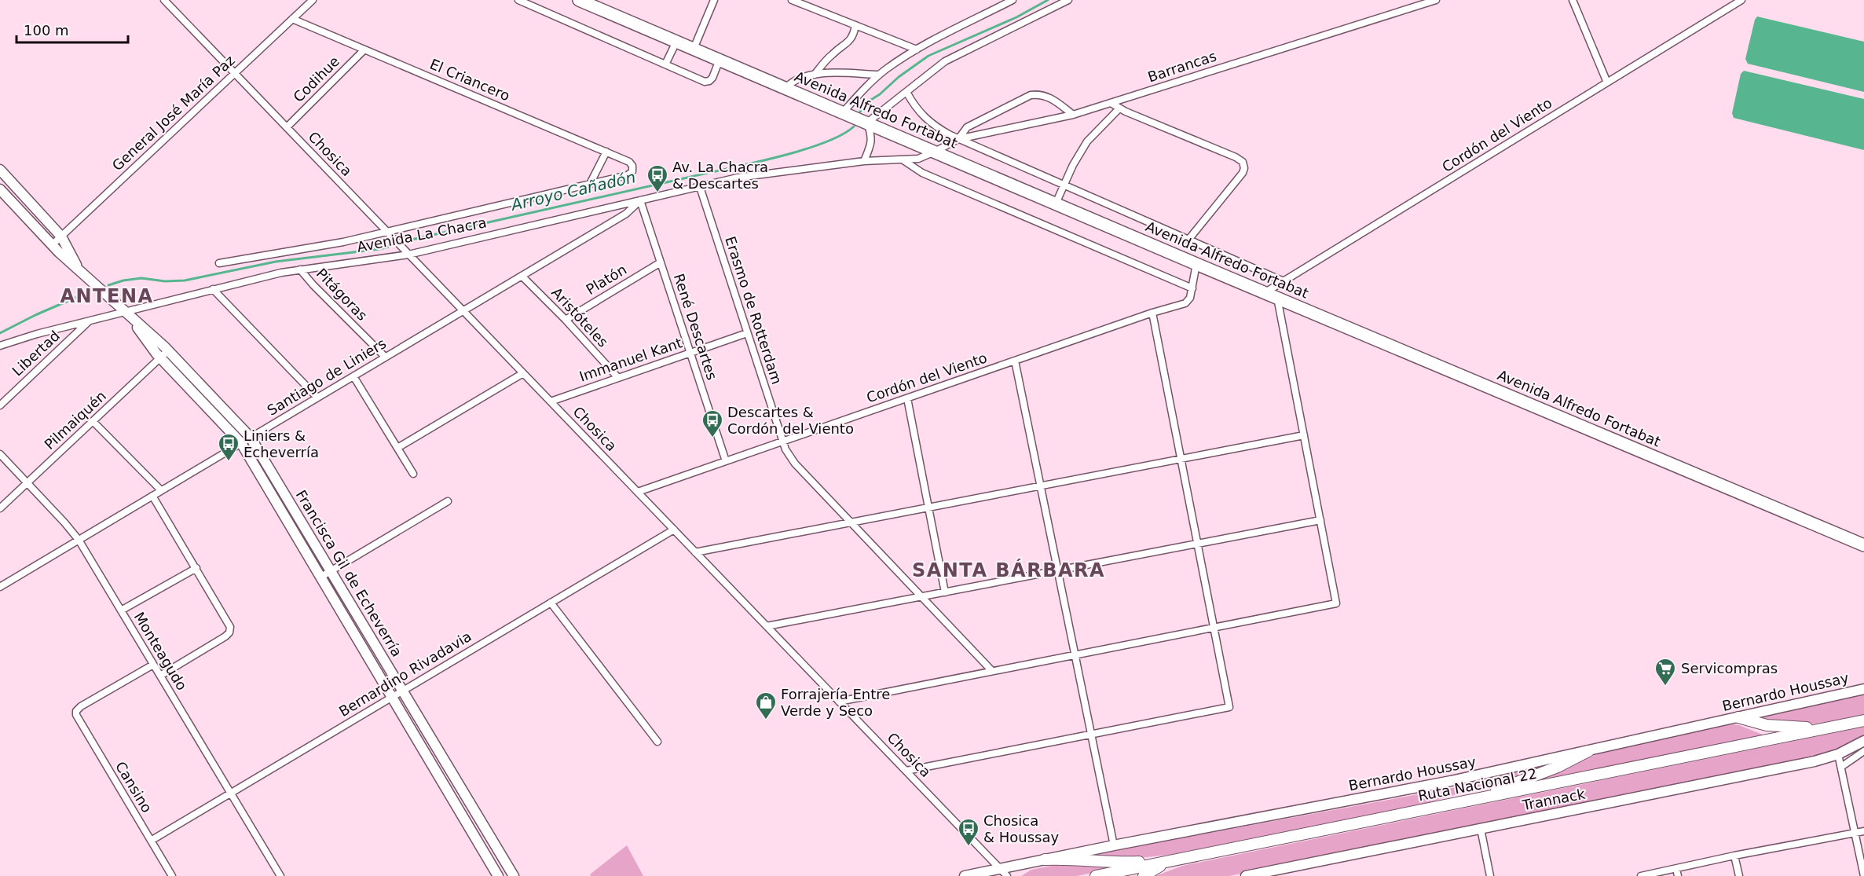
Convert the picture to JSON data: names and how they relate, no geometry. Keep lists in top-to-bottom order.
{
  "streets": {
    "highway": ["Avenida Alfredo Fortabat"],
    "main road": ["Ruta Nacional 22"],
    "street": [
      "Barrancas",
      "Codihue",
      "El Criancero",
      "General José María Paz",
      "Cordón del Viento",
      "Chosica",
      "Avenida La Chacra",
      "Platón",
      "Pitágoras",
      "Erasmo de Rotterdam",
      "Aristóteles",
      "René Descartes",
      "Libertad",
      "Immanuel Kant",
      "Santiago de Liniers",
      "Pilmaiquén",
      "Francisca Gil de Echeverría",
      "Monteagudo",
      "Bernardino Rivadavia",
      "Bernardo Houssay",
      "Cansino",
      "Trannack"
    ]
  },
  "crossings": [
    ["Barrancas", "Avenida Alfredo Fortabat"],
    ["Barrancas", "Avenida La Chacra"],
    ["Codihue", "El Criancero"],
    ["Codihue", "Chosica"],
    ["El Criancero", "General José María Paz"],
    ["El Criancero", "Avenida La Chacra"],
    ["Avenida Alfredo Fortabat", "Cordón del Viento"],
    ["Avenida Alfredo Fortabat", "Avenida La Chacra"],
    ["General José María Paz", "Chosica"],
    ["General José María Paz", "Francisca Gil de Echeverría"],
    ["Cordón del Viento", "Chosica"],
    ["Cordón del Viento", "Erasmo de Rotterdam"],
    ["Cordón del Viento", "René Descartes"],
    ["Chosica", "Avenida La Chacra"],
    ["Chosica", "Immanuel Kant"],
    ["Chosica", "Santiago de Liniers"],
    ["Chosica", "Bernardino Rivadavia"],
    ["Chosica", "Bernardo Houssay"],
    ["Avenida La Chacra", "Pitágoras"],
    ["Avenida La Chacra", "Erasmo de Rotterdam"],
    ["Avenida La Chacra", "René Descartes"],
    ["Avenida La Chacra", "Libertad"],
    ["Avenida La Chacra", "Santiago de Liniers"],
    ["Avenida La Chacra", "Francisca Gil de Echeverría"],
    ["Platón", "Aristóteles"],
    ["Platón", "René Descartes"],
    ["Pitágoras", "Santiago de Liniers"],
    ["Erasmo de Rotterdam", "Immanuel Kant"],
    ["Aristóteles", "Immanuel Kant"],
    ["Aristóteles", "Santiago de Liniers"],
    ["René Descartes", "Immanuel Kant"],
    ["René Descartes", "Santiago de Liniers"],
    ["Santiago de Liniers", "Francisca Gil de Echeverría"],
    ["Santiago de Liniers", "Monteagudo"],
    ["Pilmaiquén", "Francisca Gil de Echeverría"],
    ["Pilmaiquén", "Monteagudo"],
    ["Francisca Gil de Echeverría", "Bernardino Rivadavia"],
    ["Monteagudo", "Bernardino Rivadavia"],
    ["Monteagudo", "Cansino"],
    ["Bernardino Rivadavia", "Cansino"]
  ],
  "districts": ["ANTENA", "SANTA BÁRBARA"],
  "water": ["Arroyo Cañadón"],
  "places": {
    "bus stop": [
      "Av. La Chacra & Descartes",
      "Descartes & Cordón del Viento",
      "Liniers & Echeverría",
      "Chosica & Houssay"
    ],
    "supermarket": ["Servicompras"],
    "shop": ["Forrajería Entre Verde y Seco"]
  },
  "scale_bar": "100 m"
}
